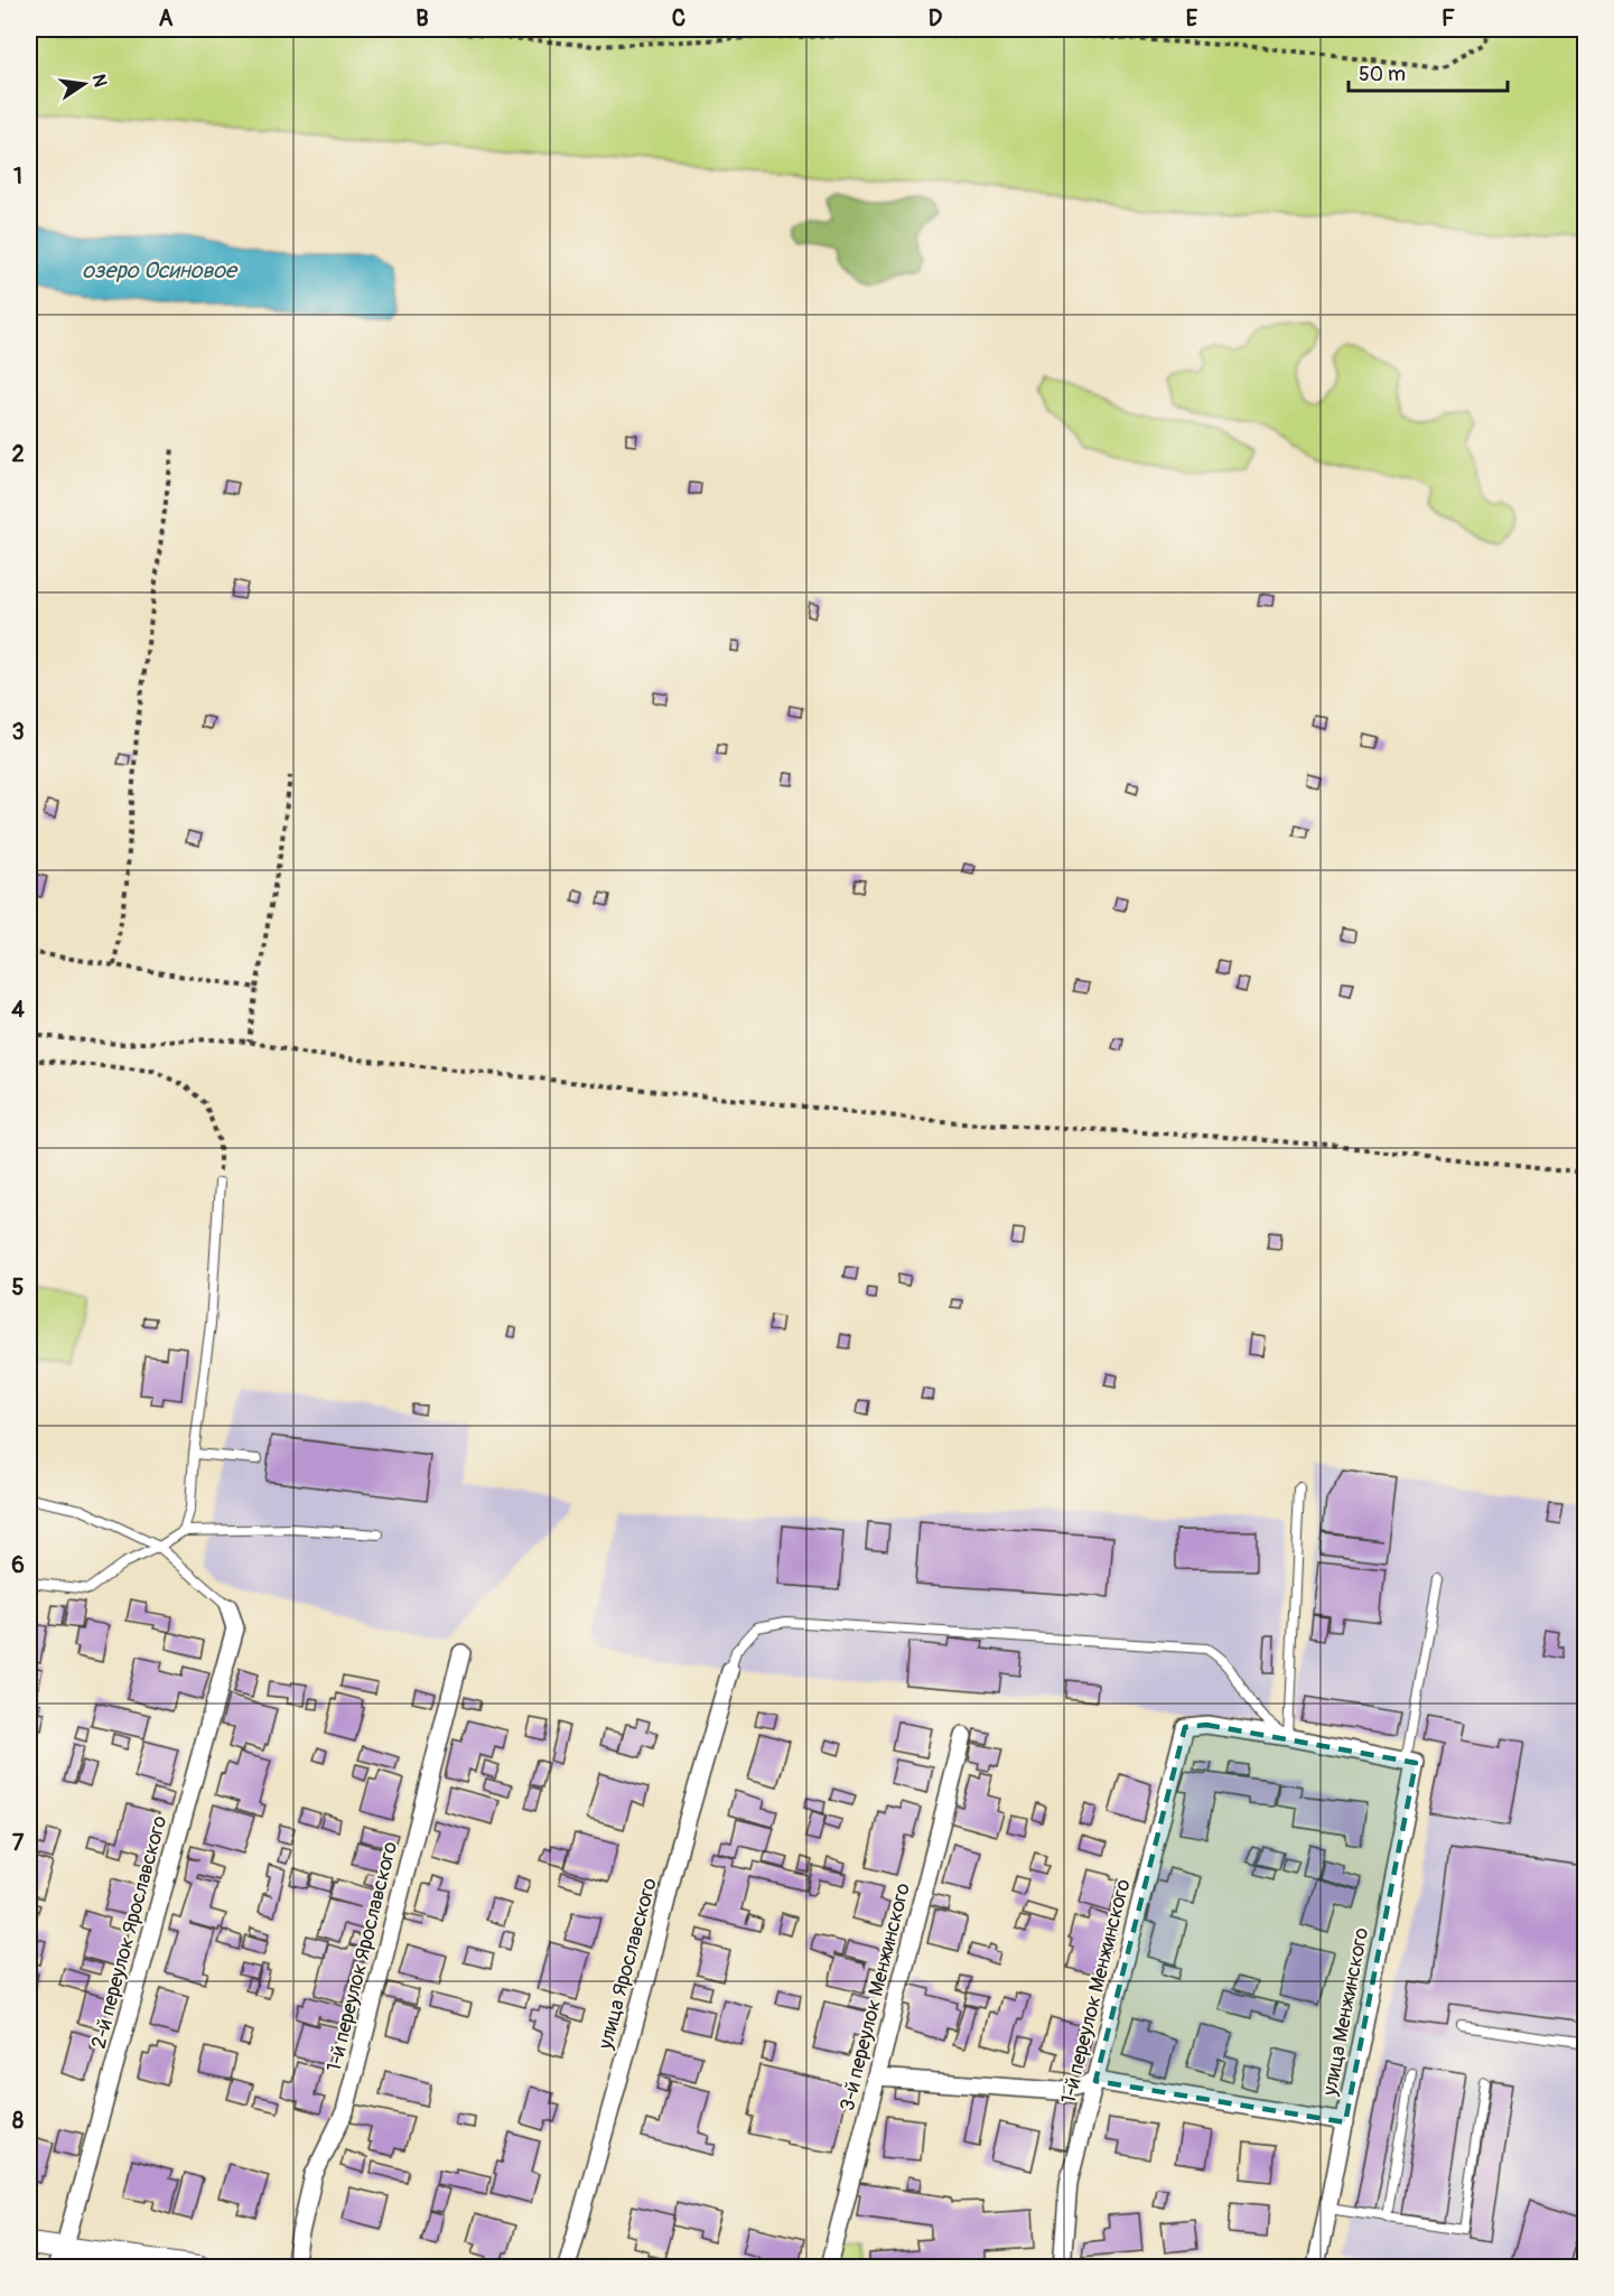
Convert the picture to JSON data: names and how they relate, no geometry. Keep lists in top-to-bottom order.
{
  "streets": {
    "street": [
      "2-й переулок Ярославского",
      "1-й переулок Ярославского",
      "улица Ярославского",
      "1-й переулок Менжинского",
      "3-й переулок Менжинского",
      "улица Менжинского"
    ]
  },
  "water": ["озеро Осиновое"],
  "scale_bar": "50 m",
  "north": "right",
  "grid": {
    "columns": [
      "A",
      "B",
      "C",
      "D",
      "E",
      "F"
    ],
    "rows": [
      "1",
      "2",
      "3",
      "4",
      "5",
      "6",
      "7",
      "8"
    ]
  }
}
